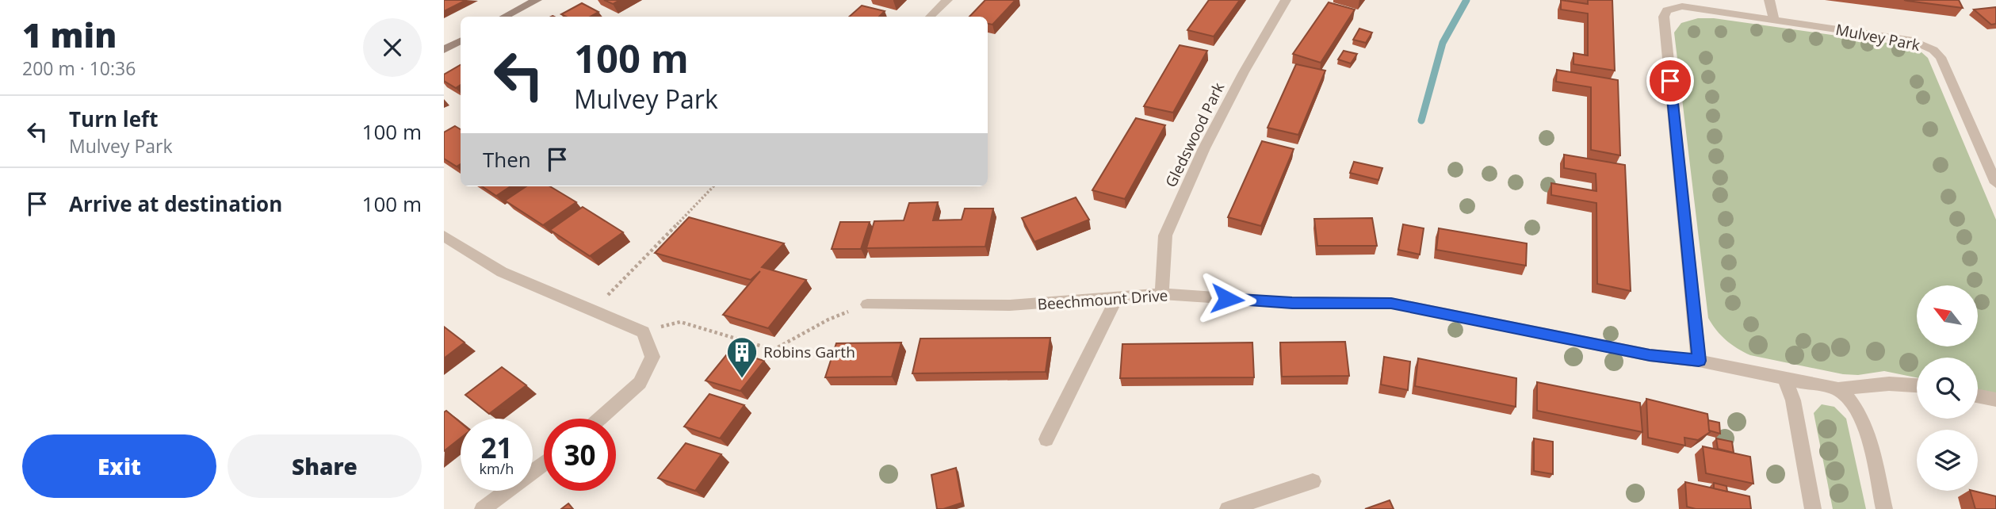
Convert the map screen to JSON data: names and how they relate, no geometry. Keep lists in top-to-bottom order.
{
  "streets": {
    "street": ["Mulvey Park", "Gledswood Park", "Beechmount Drive"]
  },
  "crossings": [
    ["Mulvey Park", "Beechmount Drive"],
    ["Gledswood Park", "Beechmount Drive"]
  ],
  "places": {
    "building": ["Robins Garth"]
  },
  "north": "top left",
  "page": {
    "heading": ["1 min", "200 m · 10:36"],
    "turn": ["100 m", "Mulvey Park"],
    "list": [
      {
        "name": "Turn left",
        "note": "Mulvey Park",
        "value": "100 m"
      },
      {
        "name": "Arrive at destination",
        "value": "100 m"
      }
    ],
    "then": "Then",
    "speed": "21 km/h",
    "limit": "30",
    "buttons": ["Exit", "Share"]
  }
}
